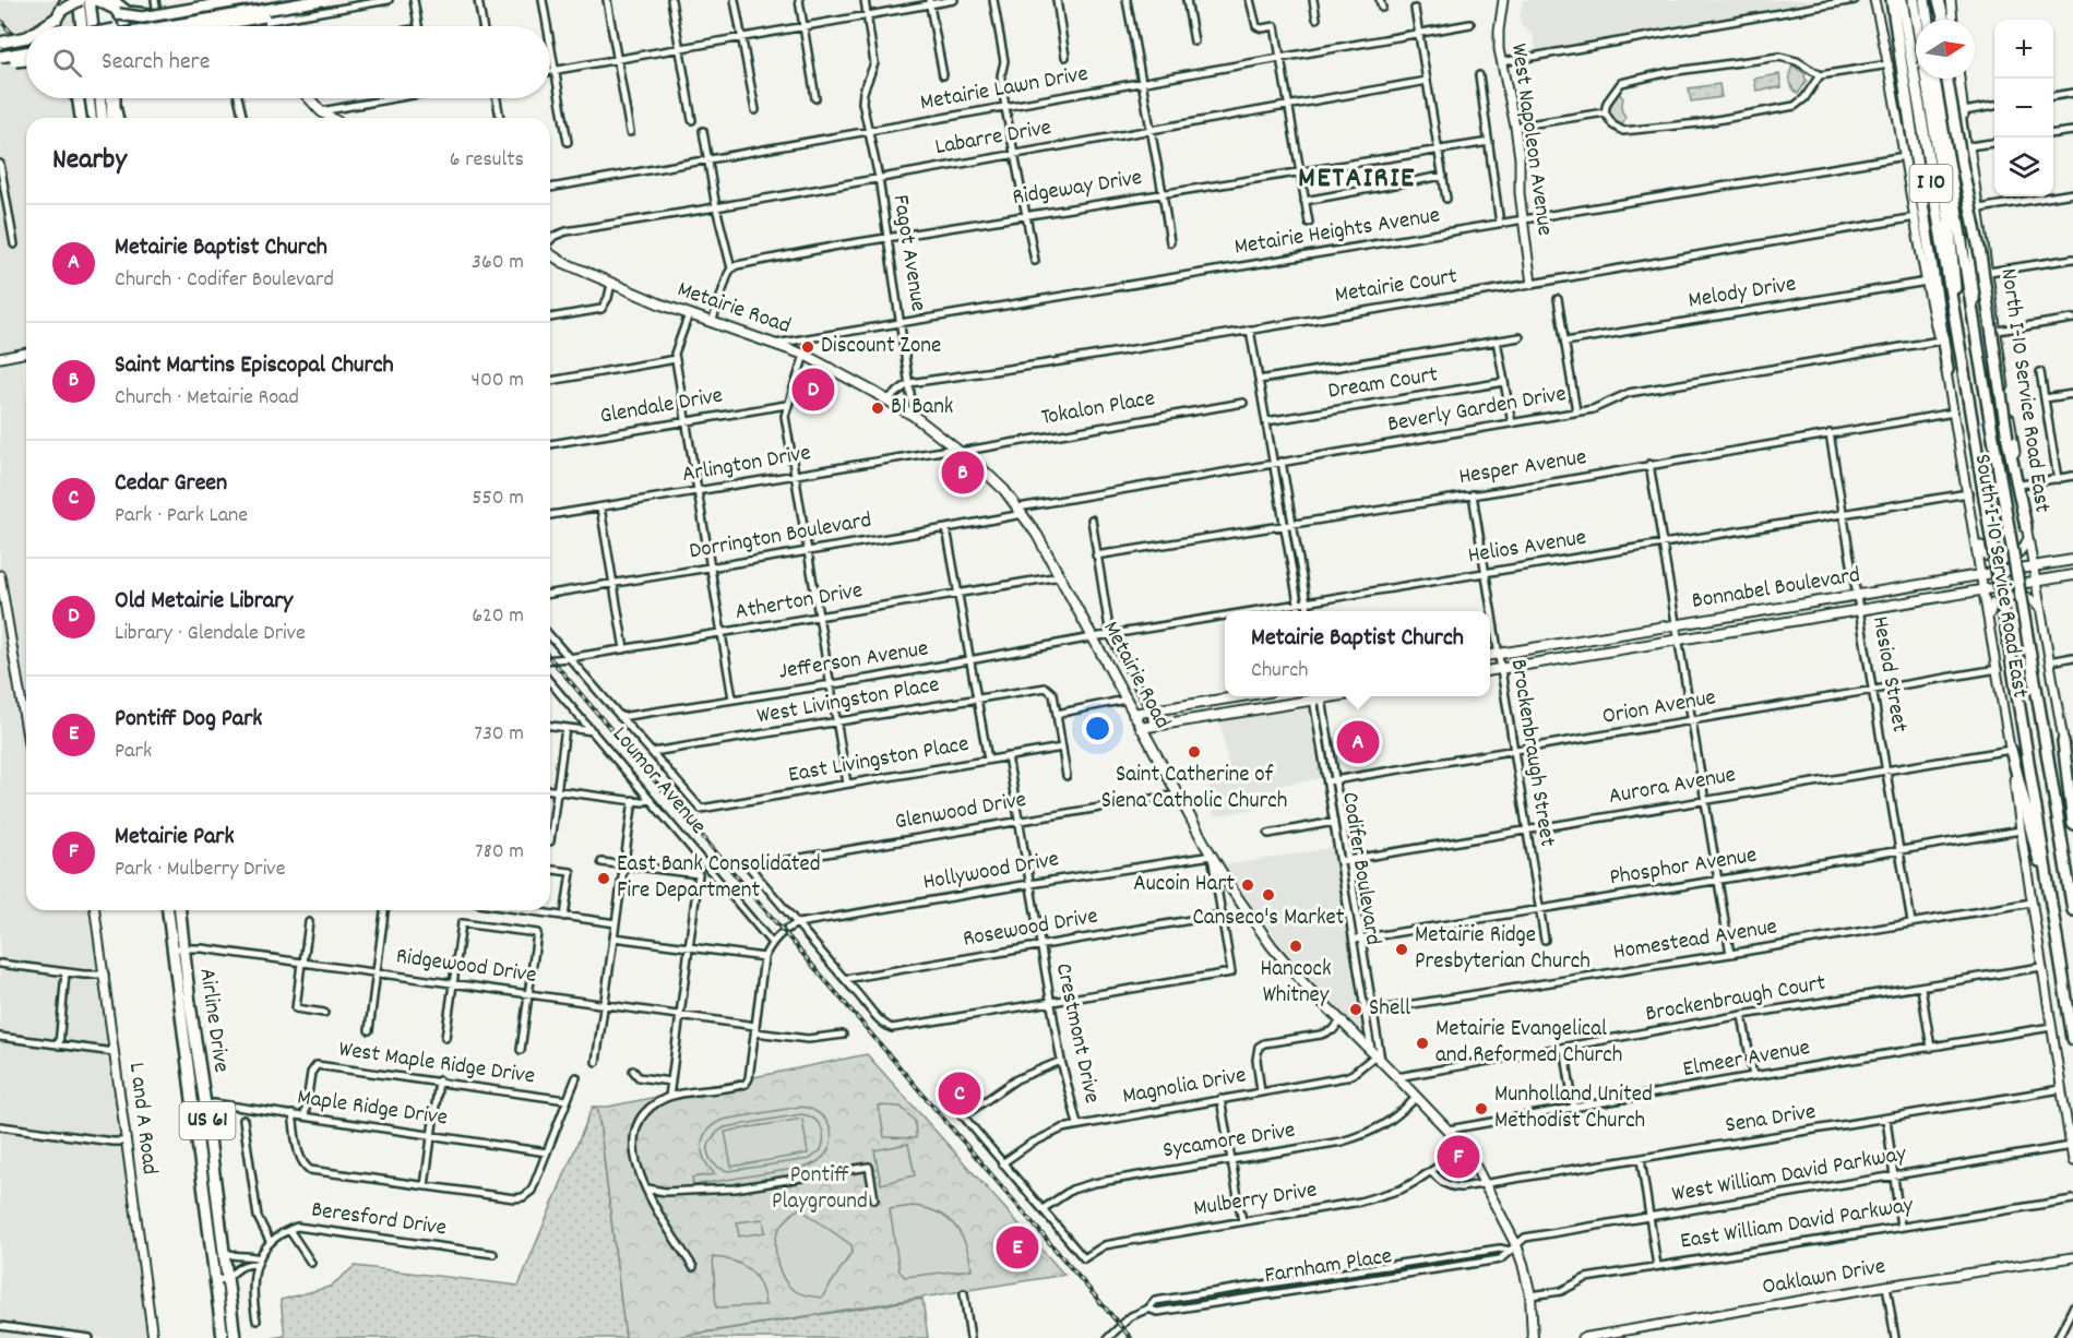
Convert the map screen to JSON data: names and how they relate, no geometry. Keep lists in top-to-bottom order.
{
  "streets": {
    "highway": ["I 10", "Airline Drive", "US 61"],
    "main road": ["Metairie Road", "Bonnabel Boulevard"],
    "street": [
      "Metairie Lawn Drive",
      "Labarre Drive",
      "West Napoleon Avenue",
      "Ridgeway Drive",
      "Metairie Heights Avenue",
      "Fagot Avenue",
      "Metairie Court",
      "Melody Drive",
      "Dream Court",
      "North I-10 Service Road East",
      "Glendale Drive",
      "Tokalon Place",
      "Beverly Garden Drive",
      "Arlington Drive",
      "Hesper Avenue",
      "Dorrington Boulevard",
      "Helios Avenue",
      "South I-10 Service Road East",
      "Atherton Drive",
      "Jefferson Avenue",
      "Hesiod Street",
      "West Livingston Place",
      "Orion Avenue",
      "Brockenbraugh Street",
      "East Livingston Place",
      "Loumor Avenue",
      "Aurora Avenue",
      "Glenwood Drive",
      "Phosphor Avenue",
      "Codifer Boulevard",
      "Hollywood Drive",
      "Rosewood Drive",
      "Homestead Avenue",
      "Ridgewood Drive",
      "Brockenbraugh Court",
      "Crestmont Drive",
      "Elmeer Avenue",
      "West Maple Ridge Drive",
      "Magnolia Drive",
      "Maple Ridge Drive",
      "L and A Road",
      "Sena Drive",
      "Sycamore Drive",
      "West William David Parkway",
      "Mulberry Drive",
      "Beresford Drive",
      "East William David Parkway",
      "Farnham Place",
      "Oaklawn Drive"
    ]
  },
  "crossings": [
    ["Metairie Lawn Drive", "Fagot Avenue"],
    ["Labarre Drive", "Fagot Avenue"],
    ["West Napoleon Avenue", "Metairie Heights Avenue"],
    ["West Napoleon Avenue", "Metairie Court"],
    ["Ridgeway Drive", "Fagot Avenue"],
    ["Metairie Heights Avenue", "Fagot Avenue"],
    ["Metairie Heights Avenue", "Metairie Road"],
    ["Metairie Heights Avenue", "South I-10 Service Road East"],
    ["Fagot Avenue", "Metairie Court"],
    ["Fagot Avenue", "Metairie Road"],
    ["Metairie Court", "Metairie Road"],
    ["Metairie Court", "South I-10 Service Road East"],
    ["Melody Drive", "South I-10 Service Road East"],
    ["Metairie Road", "Tokalon Place"],
    ["Metairie Road", "Beverly Garden Drive"],
    ["Metairie Road", "Arlington Drive"],
    ["Metairie Road", "Dorrington Boulevard"],
    ["Metairie Road", "Helios Avenue"],
    ["Metairie Road", "Atherton Drive"],
    ["Metairie Road", "Jefferson Avenue"],
    ["Metairie Road", "Glenwood Drive"],
    ["Metairie Road", "Codifer Boulevard"],
    ["Metairie Road", "Hollywood Drive"],
    ["Metairie Road", "Brockenbraugh Court"],
    ["Metairie Road", "Elmeer Avenue"],
    ["Metairie Road", "Magnolia Drive"],
    ["Metairie Road", "Sena Drive"],
    ["Metairie Road", "Sycamore Drive"],
    ["Metairie Road", "West William David Parkway"],
    ["Metairie Road", "Mulberry Drive"],
    ["Metairie Road", "East William David Parkway"],
    ["Metairie Road", "Farnham Place"],
    ["North I-10 Service Road East", "Bonnabel Boulevard"],
    ["Tokalon Place", "Arlington Drive"],
    ["Beverly Garden Drive", "Dorrington Boulevard"],
    ["Beverly Garden Drive", "South I-10 Service Road East"],
    ["Hesper Avenue", "South I-10 Service Road East"],
    ["Hesper Avenue", "Hesiod Street"],
    ["Hesper Avenue", "Brockenbraugh Street"],
    ["Helios Avenue", "South I-10 Service Road East"],
    ["Helios Avenue", "Jefferson Avenue"],
    ["Helios Avenue", "Hesiod Street"],
    ["Helios Avenue", "Brockenbraugh Street"],
    ["South I-10 Service Road East", "Bonnabel Boulevard"],
    ["South I-10 Service Road East", "Orion Avenue"],
    ["South I-10 Service Road East", "Aurora Avenue"],
    ["South I-10 Service Road East", "Phosphor Avenue"],
    ["South I-10 Service Road East", "Homestead Avenue"],
    ["South I-10 Service Road East", "Brockenbraugh Court"],
    ["South I-10 Service Road East", "Elmeer Avenue"],
    ["South I-10 Service Road East", "Sena Drive"],
    ["South I-10 Service Road East", "West William David Parkway"],
    ["Bonnabel Boulevard", "Hesiod Street"],
    ["Bonnabel Boulevard", "Brockenbraugh Street"],
    ["Atherton Drive", "Loumor Avenue"],
    ["Jefferson Avenue", "Loumor Avenue"],
    ["Hesiod Street", "Orion Avenue"],
    ["Hesiod Street", "Aurora Avenue"],
    ["Hesiod Street", "Phosphor Avenue"],
    ["Hesiod Street", "Homestead Avenue"],
    ["West Livingston Place", "Loumor Avenue"],
    ["Orion Avenue", "Brockenbraugh Street"],
    ["Orion Avenue", "Codifer Boulevard"],
    ["Brockenbraugh Street", "Aurora Avenue"],
    ["Brockenbraugh Street", "Phosphor Avenue"],
    ["East Livingston Place", "Loumor Avenue"],
    ["East Livingston Place", "Crestmont Drive"],
    ["Loumor Avenue", "Hollywood Drive"],
    ["Aurora Avenue", "Codifer Boulevard"],
    ["Glenwood Drive", "Hollywood Drive"],
    ["Glenwood Drive", "Crestmont Drive"],
    ["Phosphor Avenue", "Codifer Boulevard"],
    ["Codifer Boulevard", "Homestead Avenue"],
    ["Codifer Boulevard", "Magnolia Drive"],
    ["Hollywood Drive", "Crestmont Drive"],
    ["Rosewood Drive", "Crestmont Drive"],
    ["Ridgewood Drive", "Airline Drive"],
    ["Airline Drive", "Maple Ridge Drive"],
    ["Crestmont Drive", "Magnolia Drive"],
    ["West Maple Ridge Drive", "Maple Ridge Drive"],
    ["Sycamore Drive", "Mulberry Drive"],
    ["West William David Parkway", "Farnham Place"]
  ],
  "districts": ["METAIRIE"],
  "parks": ["Pontiff Playground"],
  "places": [
    "Discount Zone",
    "B1 Bank",
    "Saint Catherine of Siena Catholic Church",
    "East Bank Consolidated Fire Department",
    "Aucoin Hart",
    "Canseco's Market",
    "Hancock Whitney",
    "Metairie Ridge Presbyterian Church",
    "Shell",
    "Metairie Evangelical and Reformed Church",
    "Munholland United Methodist Church"
  ],
  "north": "right",
  "page": {
    "map_buttons": ["+", "−"],
    "search": "Search here",
    "heading": ["Nearby", "6 results"],
    "list": [
      {
        "mark": "A",
        "name": "Metairie Baptist Church",
        "note": "Church · Codifer Boulevard",
        "value": "360 m"
      },
      {
        "mark": "B",
        "name": "Saint Martins Episcopal Church",
        "note": "Church · Metairie Road",
        "value": "400 m"
      },
      {
        "mark": "C",
        "name": "Cedar Green",
        "note": "Park · Park Lane",
        "value": "550 m"
      },
      {
        "mark": "D",
        "name": "Old Metairie Library",
        "note": "Library · Glendale Drive",
        "value": "620 m"
      },
      {
        "mark": "E",
        "name": "Pontiff Dog Park",
        "note": "Park",
        "value": "730 m"
      },
      {
        "mark": "F",
        "name": "Metairie Park",
        "note": "Park · Mulberry Drive",
        "value": "780 m"
      }
    ],
    "pins": [
      "D",
      "B",
      "A",
      "C",
      "F",
      "E"
    ],
    "popup": ["Metairie Baptist Church", "Church"]
  }
}
